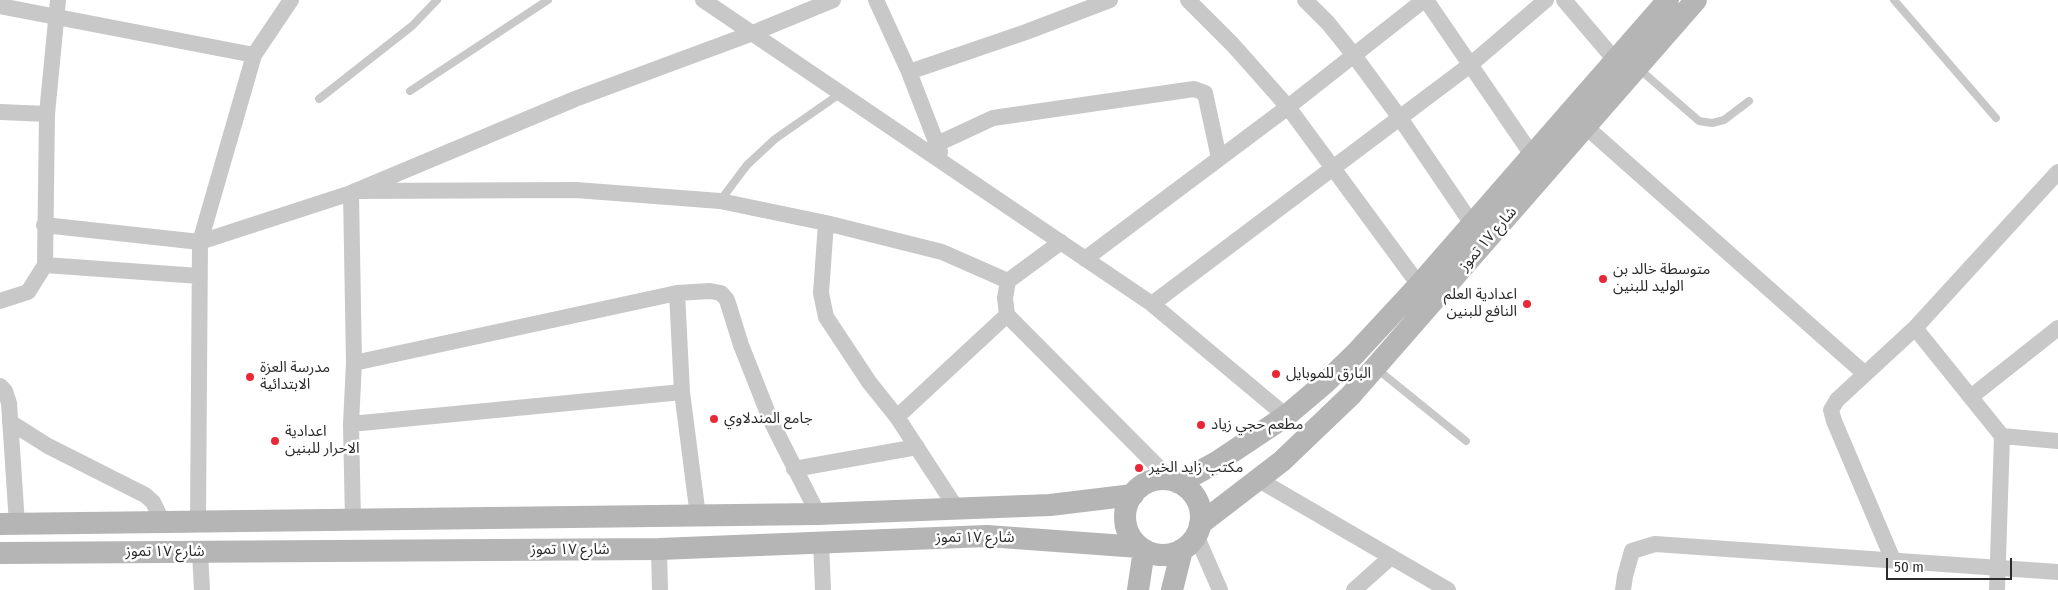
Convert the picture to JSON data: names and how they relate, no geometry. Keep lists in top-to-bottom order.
{
  "streets": {
    "main road": ["شارع ١٧ تموز"]
  },
  "places": [
    "متوسطة خالد بن الوليد للبنين",
    "اعدادية العلم النافع للبنين",
    "البارق للموبايل",
    "مدرسة العزة الابتدائية",
    "جامع المندلاوي",
    "مطعم حجي زياد",
    "اعدادية الاحرار للبنين",
    "مكتب زايد الخير"
  ],
  "scale_bar": "50 m"
}
